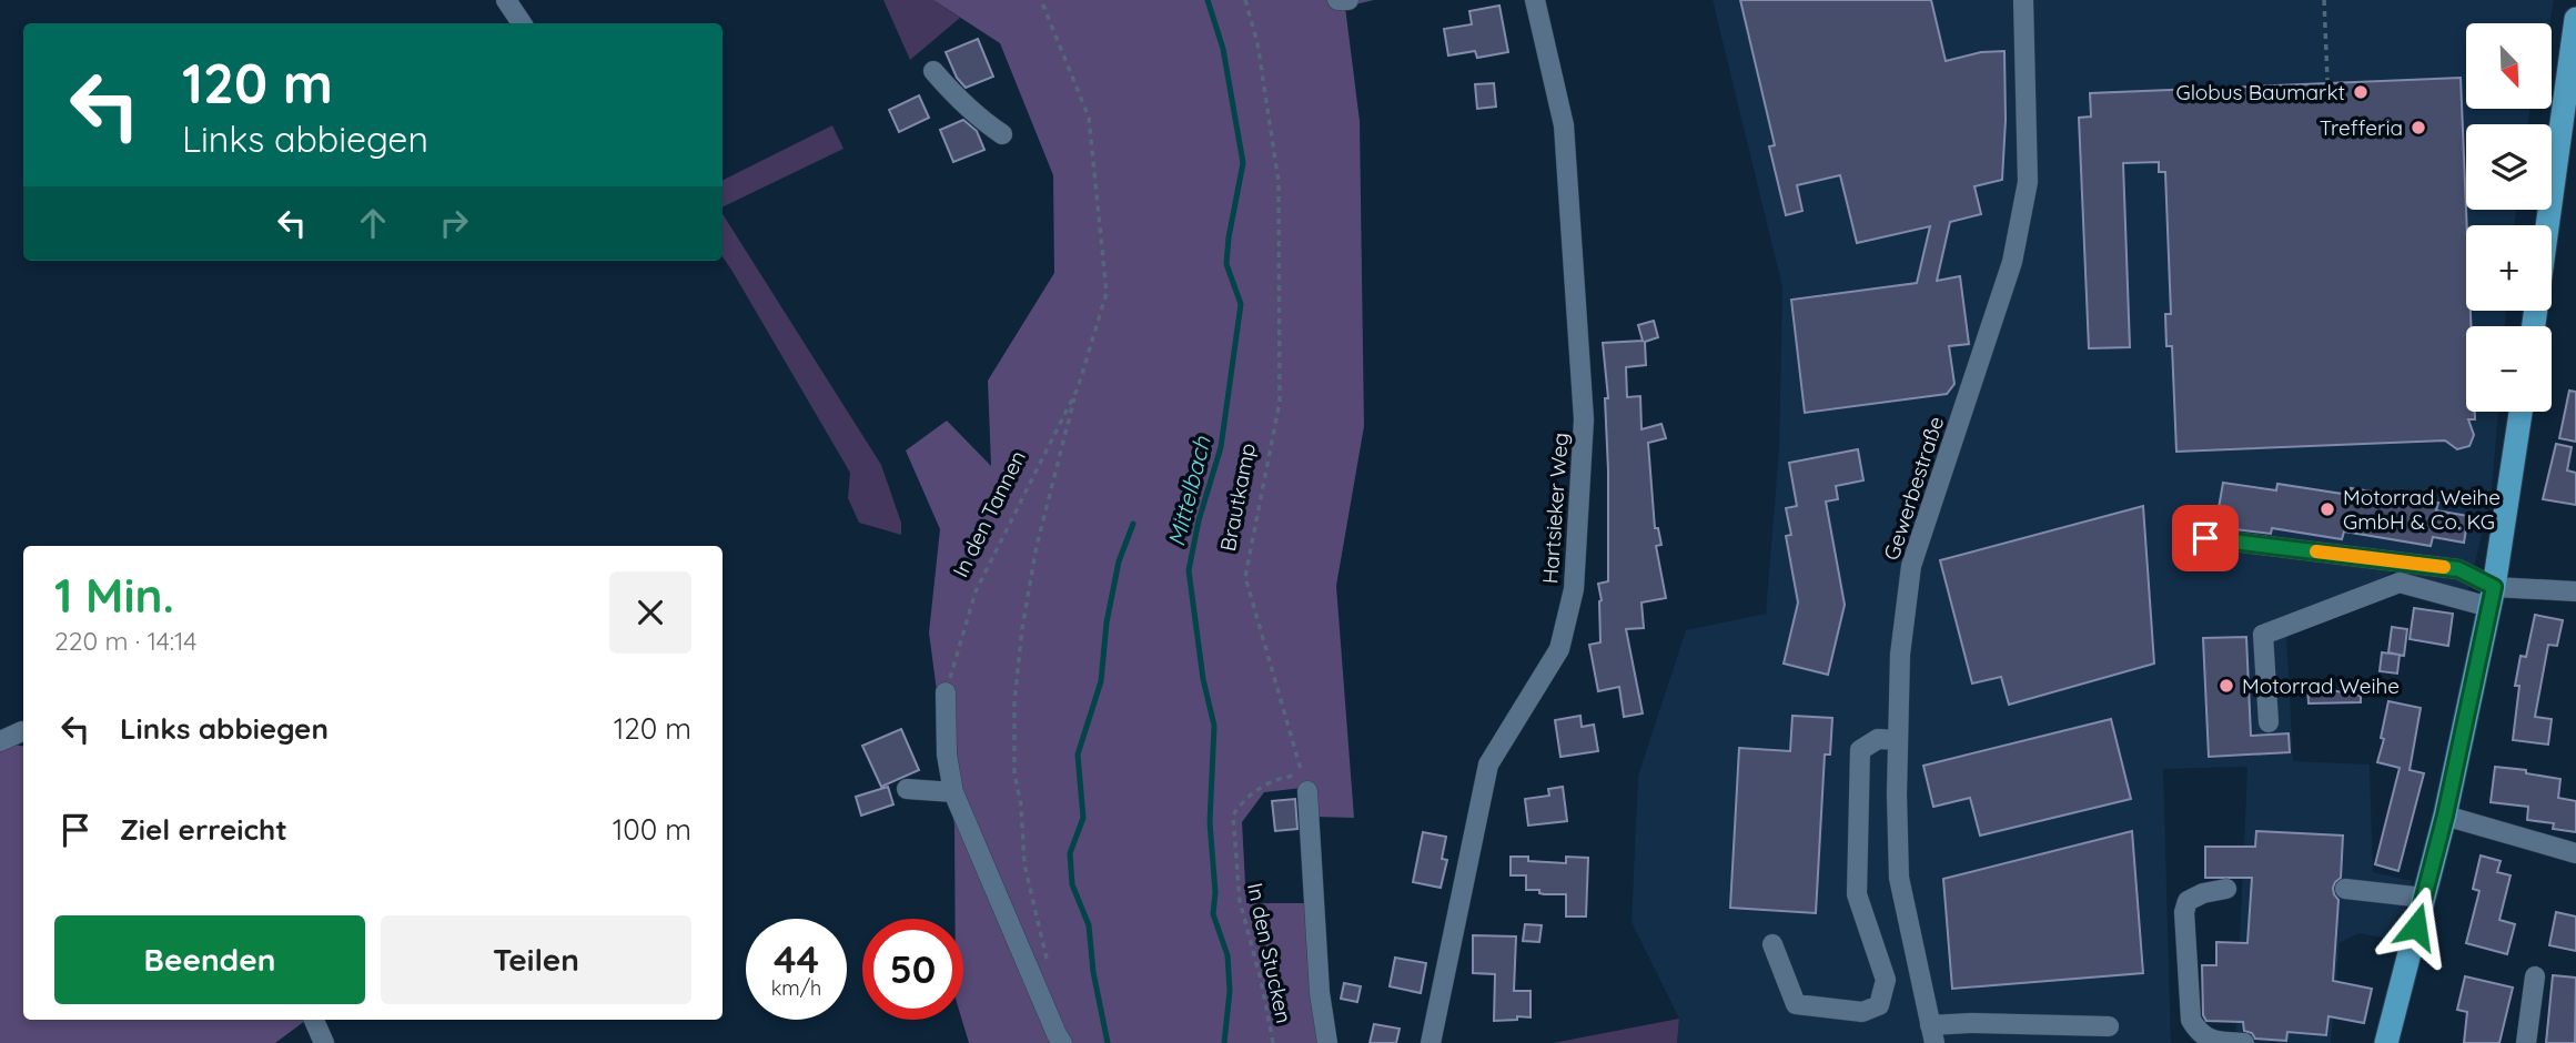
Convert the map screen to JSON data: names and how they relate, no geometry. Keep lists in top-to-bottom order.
{
  "streets": {
    "street": ["Gewerbestraße", "Hartsieker Weg"],
    "path": ["Brautkamp", "In den Tannen", "In den Stucken"]
  },
  "crossings": [
    ["Brautkamp", "In den Stucken"]
  ],
  "water": ["Mittelbach"],
  "places": [
    "Globus Baumarkt",
    "Trefferia",
    "Motorrad Weihe GmbH & Co. KG",
    "Motorrad Weihe"
  ],
  "north": "bottom right",
  "page": {
    "map_buttons": ["+", "−"],
    "turn": ["120 m", "Links abbiegen"],
    "heading": ["1 Min.", "220 m · 14:14"],
    "list": [
      {
        "name": "Links abbiegen",
        "value": "120 m"
      },
      {
        "name": "Ziel erreicht",
        "value": "100 m"
      }
    ],
    "buttons": ["Beenden", "Teilen"],
    "speed": "44 km/h",
    "limit": "50"
  }
}
